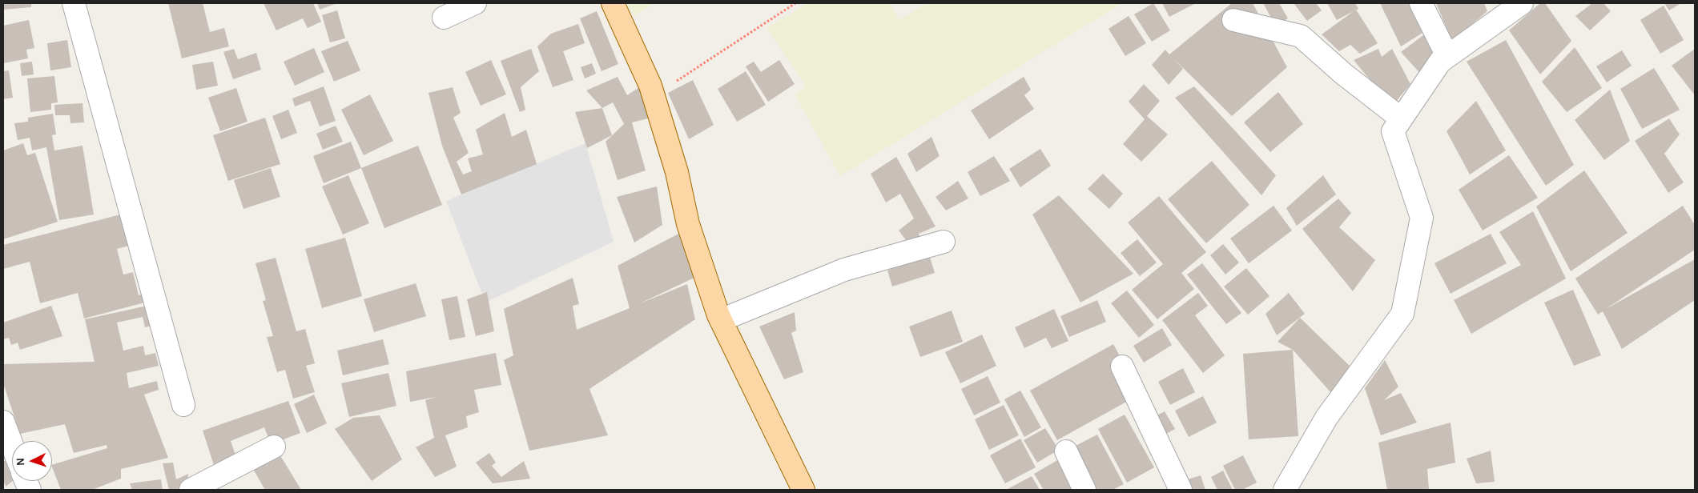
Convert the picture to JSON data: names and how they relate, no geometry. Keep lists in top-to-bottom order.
{
  "north": "left"
}
